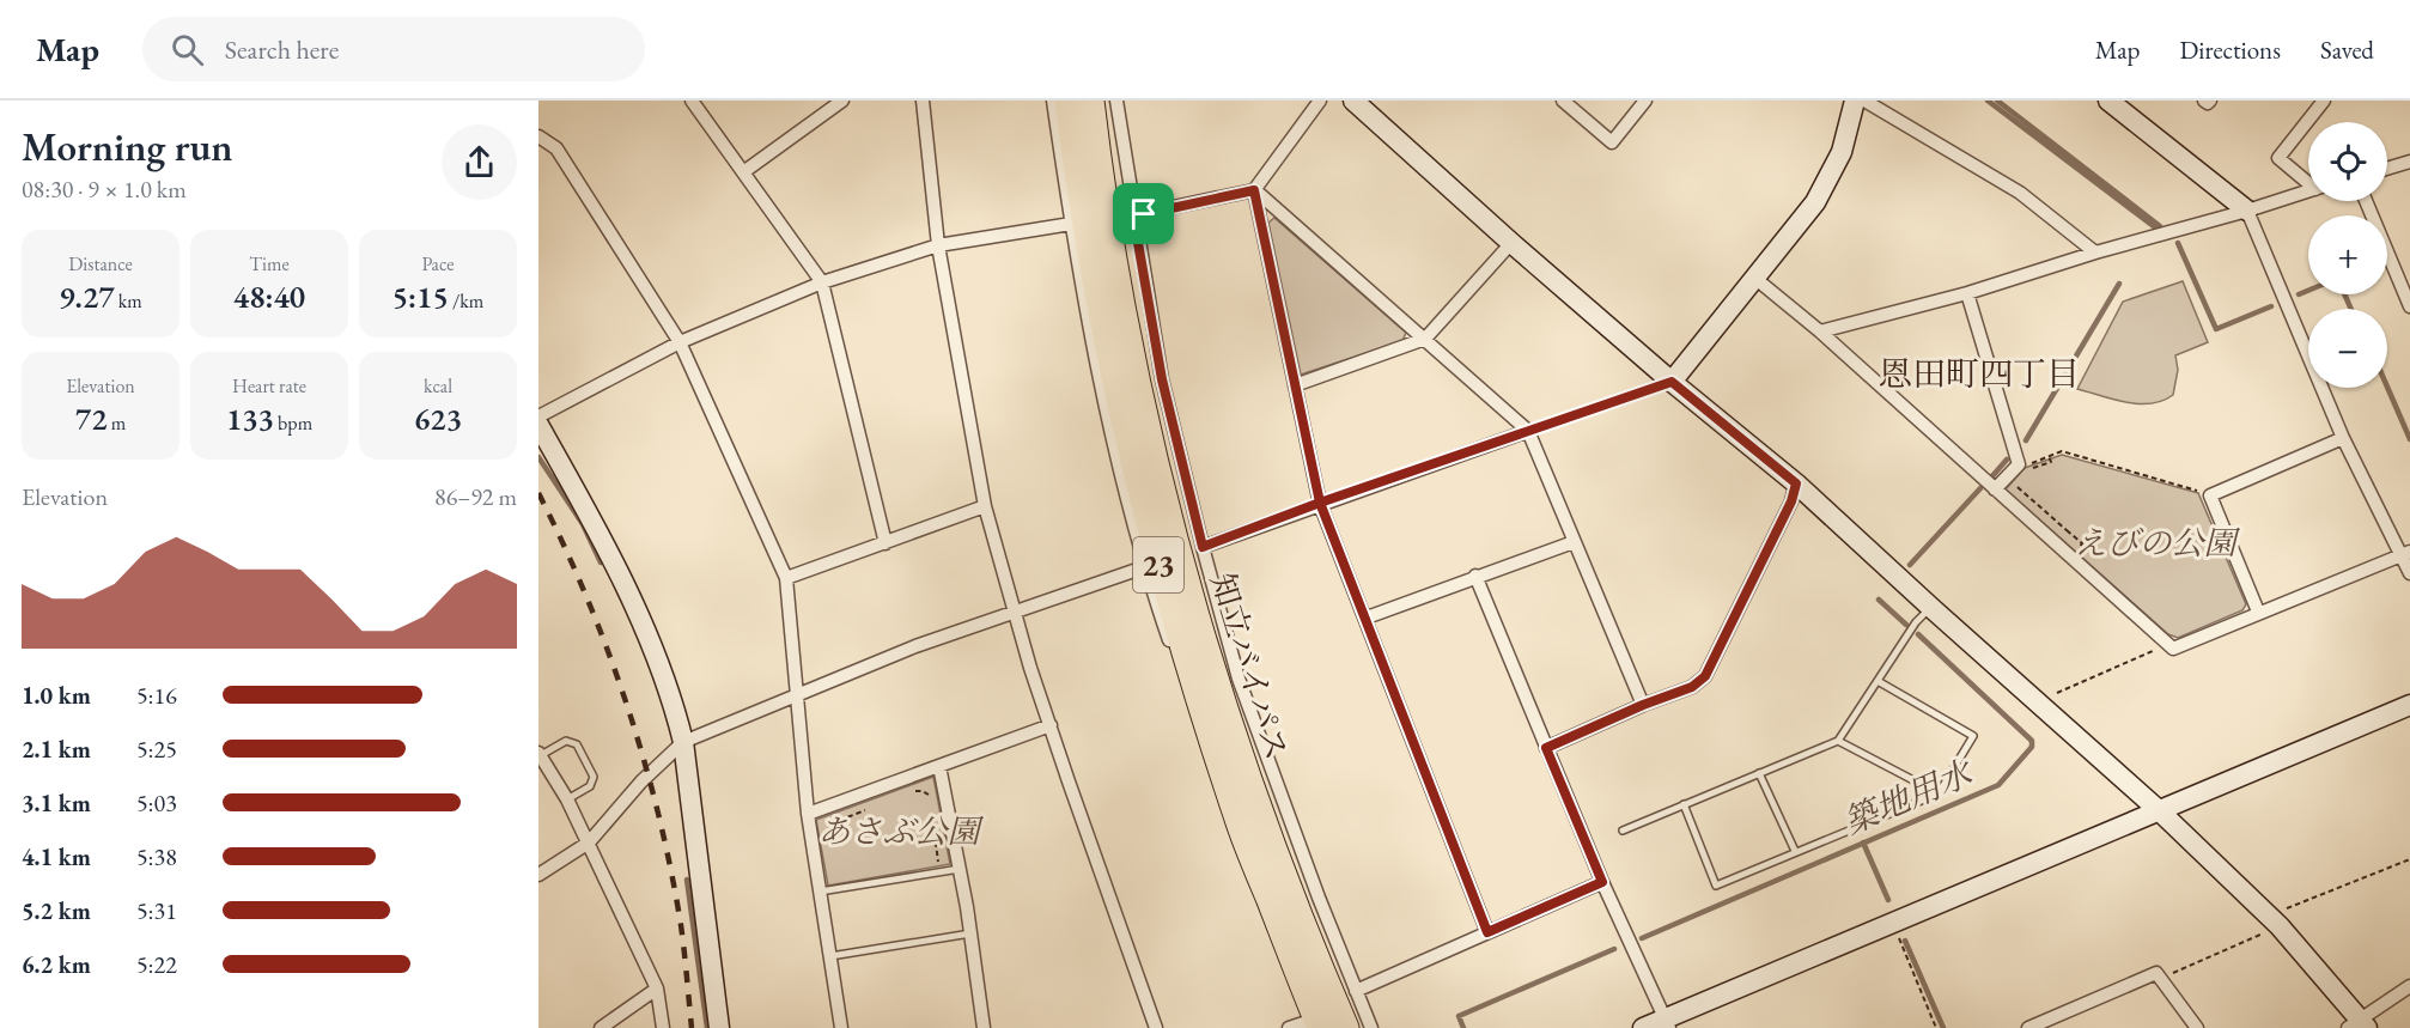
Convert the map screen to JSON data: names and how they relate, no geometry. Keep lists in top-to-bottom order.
{
  "streets": {
    "highway": ["23", "知立バイパス"]
  },
  "districts": ["恩田町四丁目"],
  "water": ["築地用水"],
  "parks": ["えびの公園", "あさぶ公園"],
  "page": {
    "header": "Map",
    "search": "Search here",
    "nav": ["Map", "Directions", "Saved"],
    "heading": ["Morning run", "08:30 · 9 × 1.0 km"],
    "map_buttons": ["+", "−"],
    "stats": [
      ["Distance", "9.27 km"],
      ["Time", "48:40"],
      ["Pace", "5:15 /km"],
      ["Elevation", "72 m"],
      ["Heart rate", "133 bpm"],
      ["kcal", "623"]
    ],
    "chart": ["Elevation", "86–92 m"],
    "list": [
      {
        "name": "1.0 km",
        "note": "5:16"
      },
      {
        "name": "2.1 km",
        "note": "5:25"
      },
      {
        "name": "3.1 km",
        "note": "5:03"
      },
      {
        "name": "4.1 km",
        "note": "5:38"
      },
      {
        "name": "5.2 km",
        "note": "5:31"
      },
      {
        "name": "6.2 km",
        "note": "5:22"
      }
    ]
  }
}
